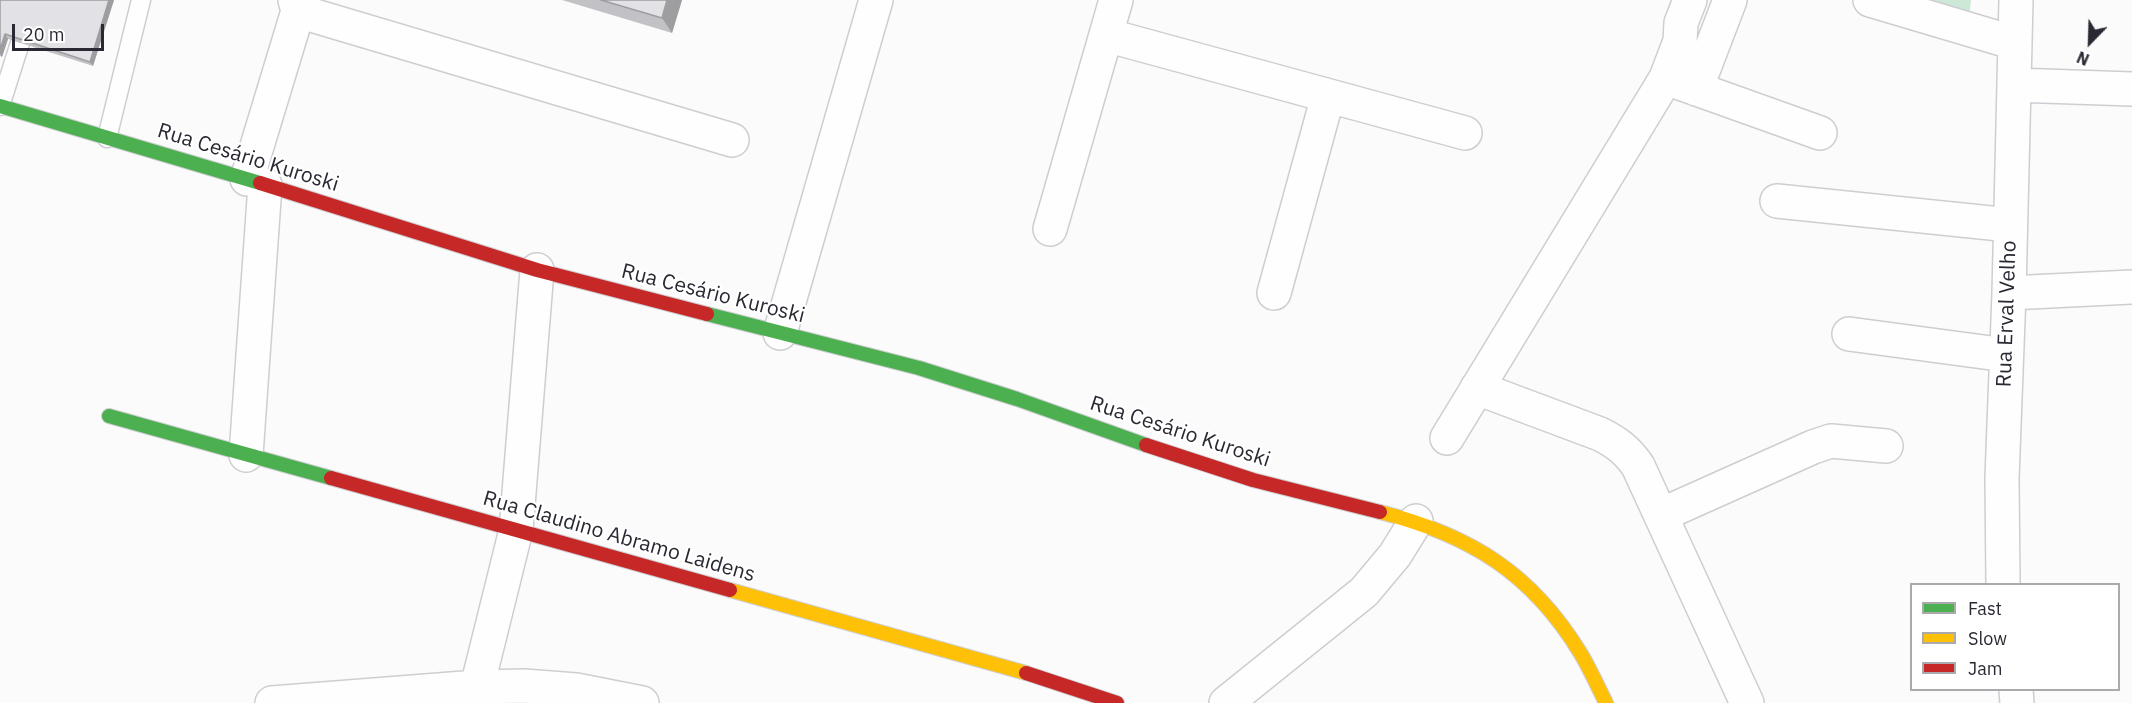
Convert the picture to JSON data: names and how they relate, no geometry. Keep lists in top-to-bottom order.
{
  "streets": {
    "street": ["Rua Cesário Kuroski", "Rua Erval Velho", "Rua Claudino Abramo Laidens"]
  },
  "legend": ["Fast", "Slow", "Jam"],
  "scale_bar": "20 m",
  "north": "bottom left"
}
